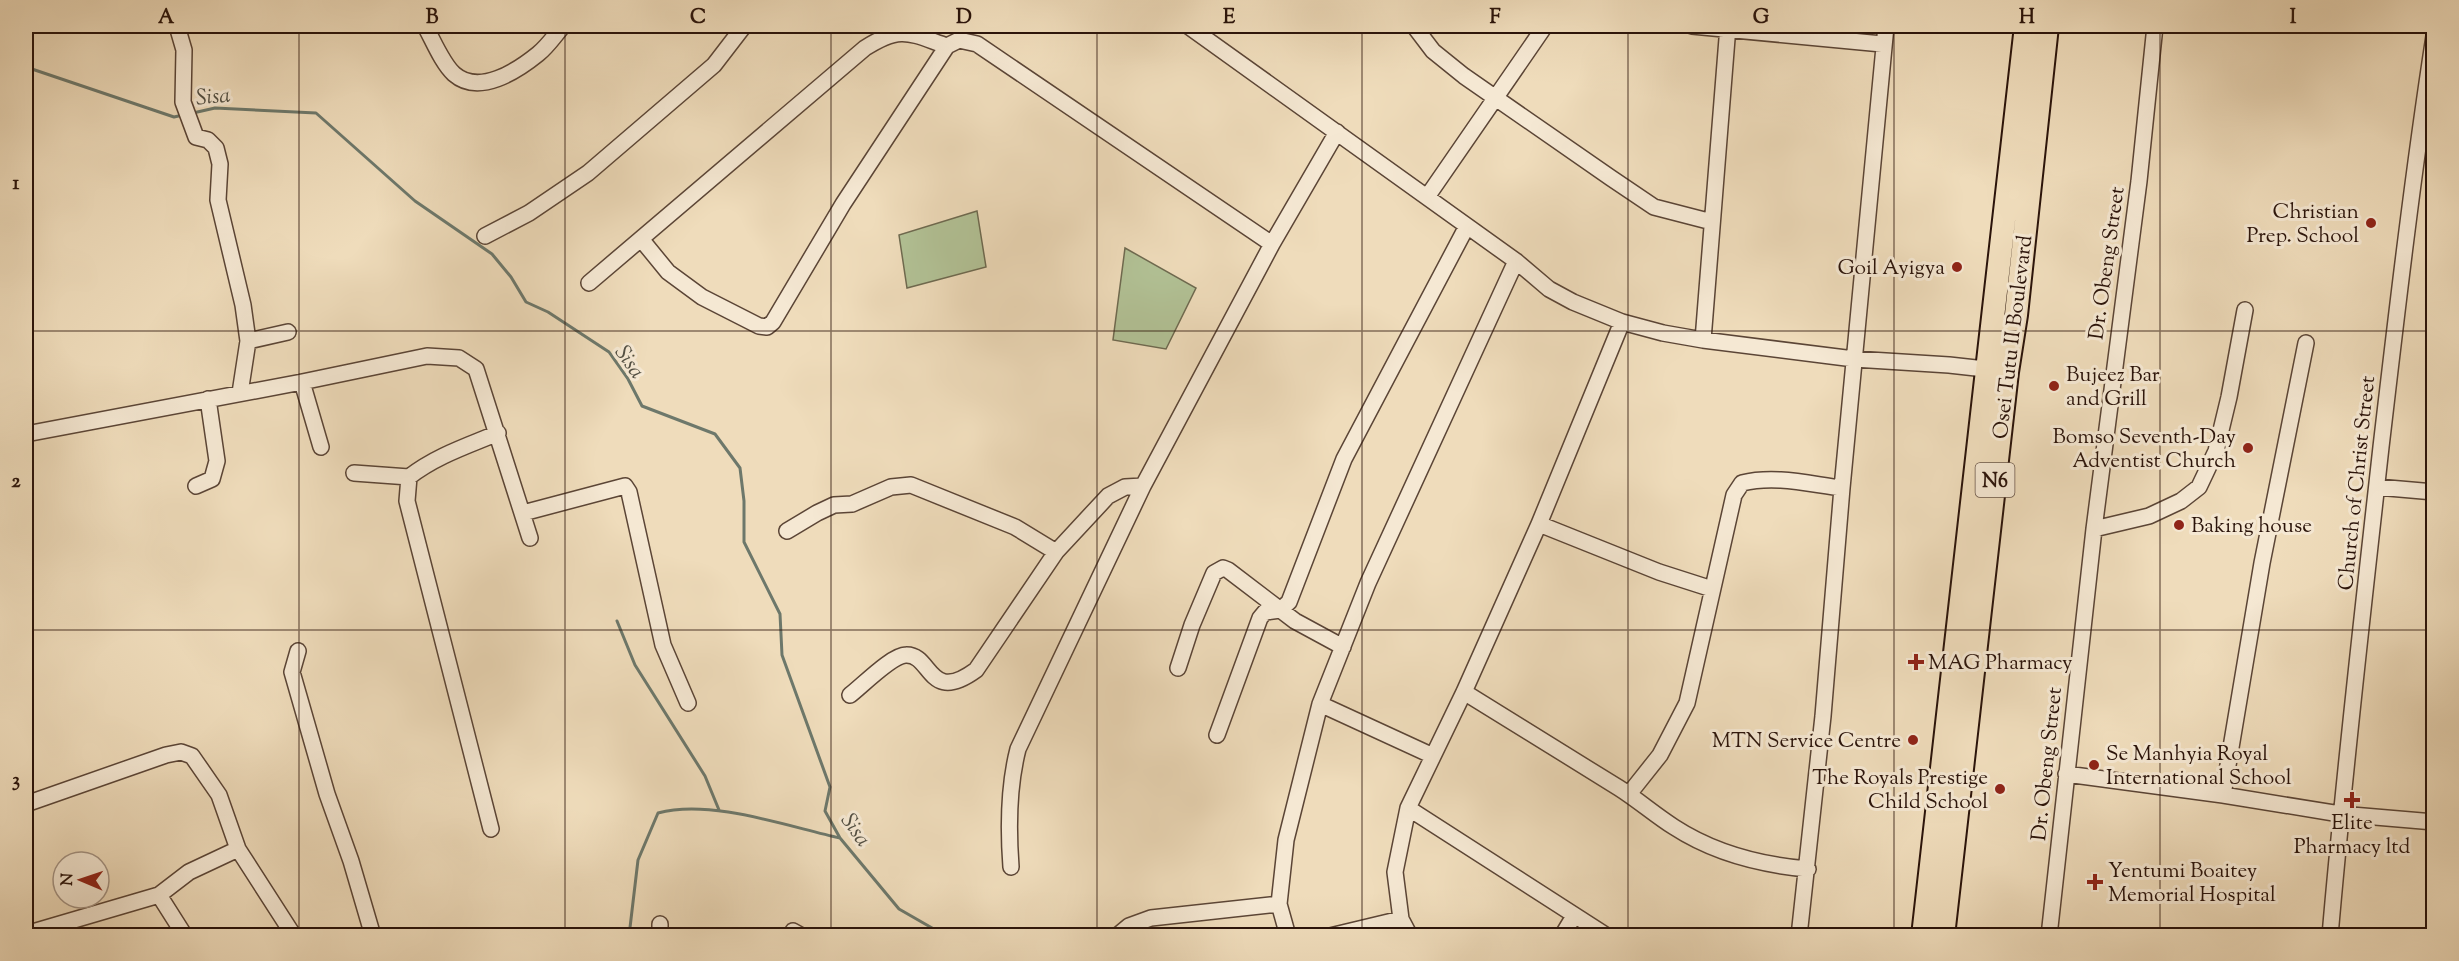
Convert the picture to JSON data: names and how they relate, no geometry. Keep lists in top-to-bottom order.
{
  "streets": {
    "highway": ["Osei Tutu II Boulevard", "N6"],
    "street": ["Dr. Obeng Street", "Church of Christ Street"]
  },
  "water": ["Sisa"],
  "places": {
    "other": [
      "Christian Prep. School",
      "Goil Ayigya",
      "Bujeez Bar and Grill",
      "Bomso Seventh-Day Adventist Church",
      "Baking house",
      "MTN Service Centre",
      "Se Manhyia Royal International School",
      "The Royals Prestige Child School"
    ],
    "health": ["MAG Pharmacy", "Elite Pharmacy ltd", "Yentumi Boaitey Memorial Hospital"]
  },
  "north": "left",
  "grid": {
    "columns": [
      "A",
      "B",
      "C",
      "D",
      "E",
      "F",
      "G",
      "H",
      "I"
    ],
    "rows": ["1", "2", "3"]
  }
}
